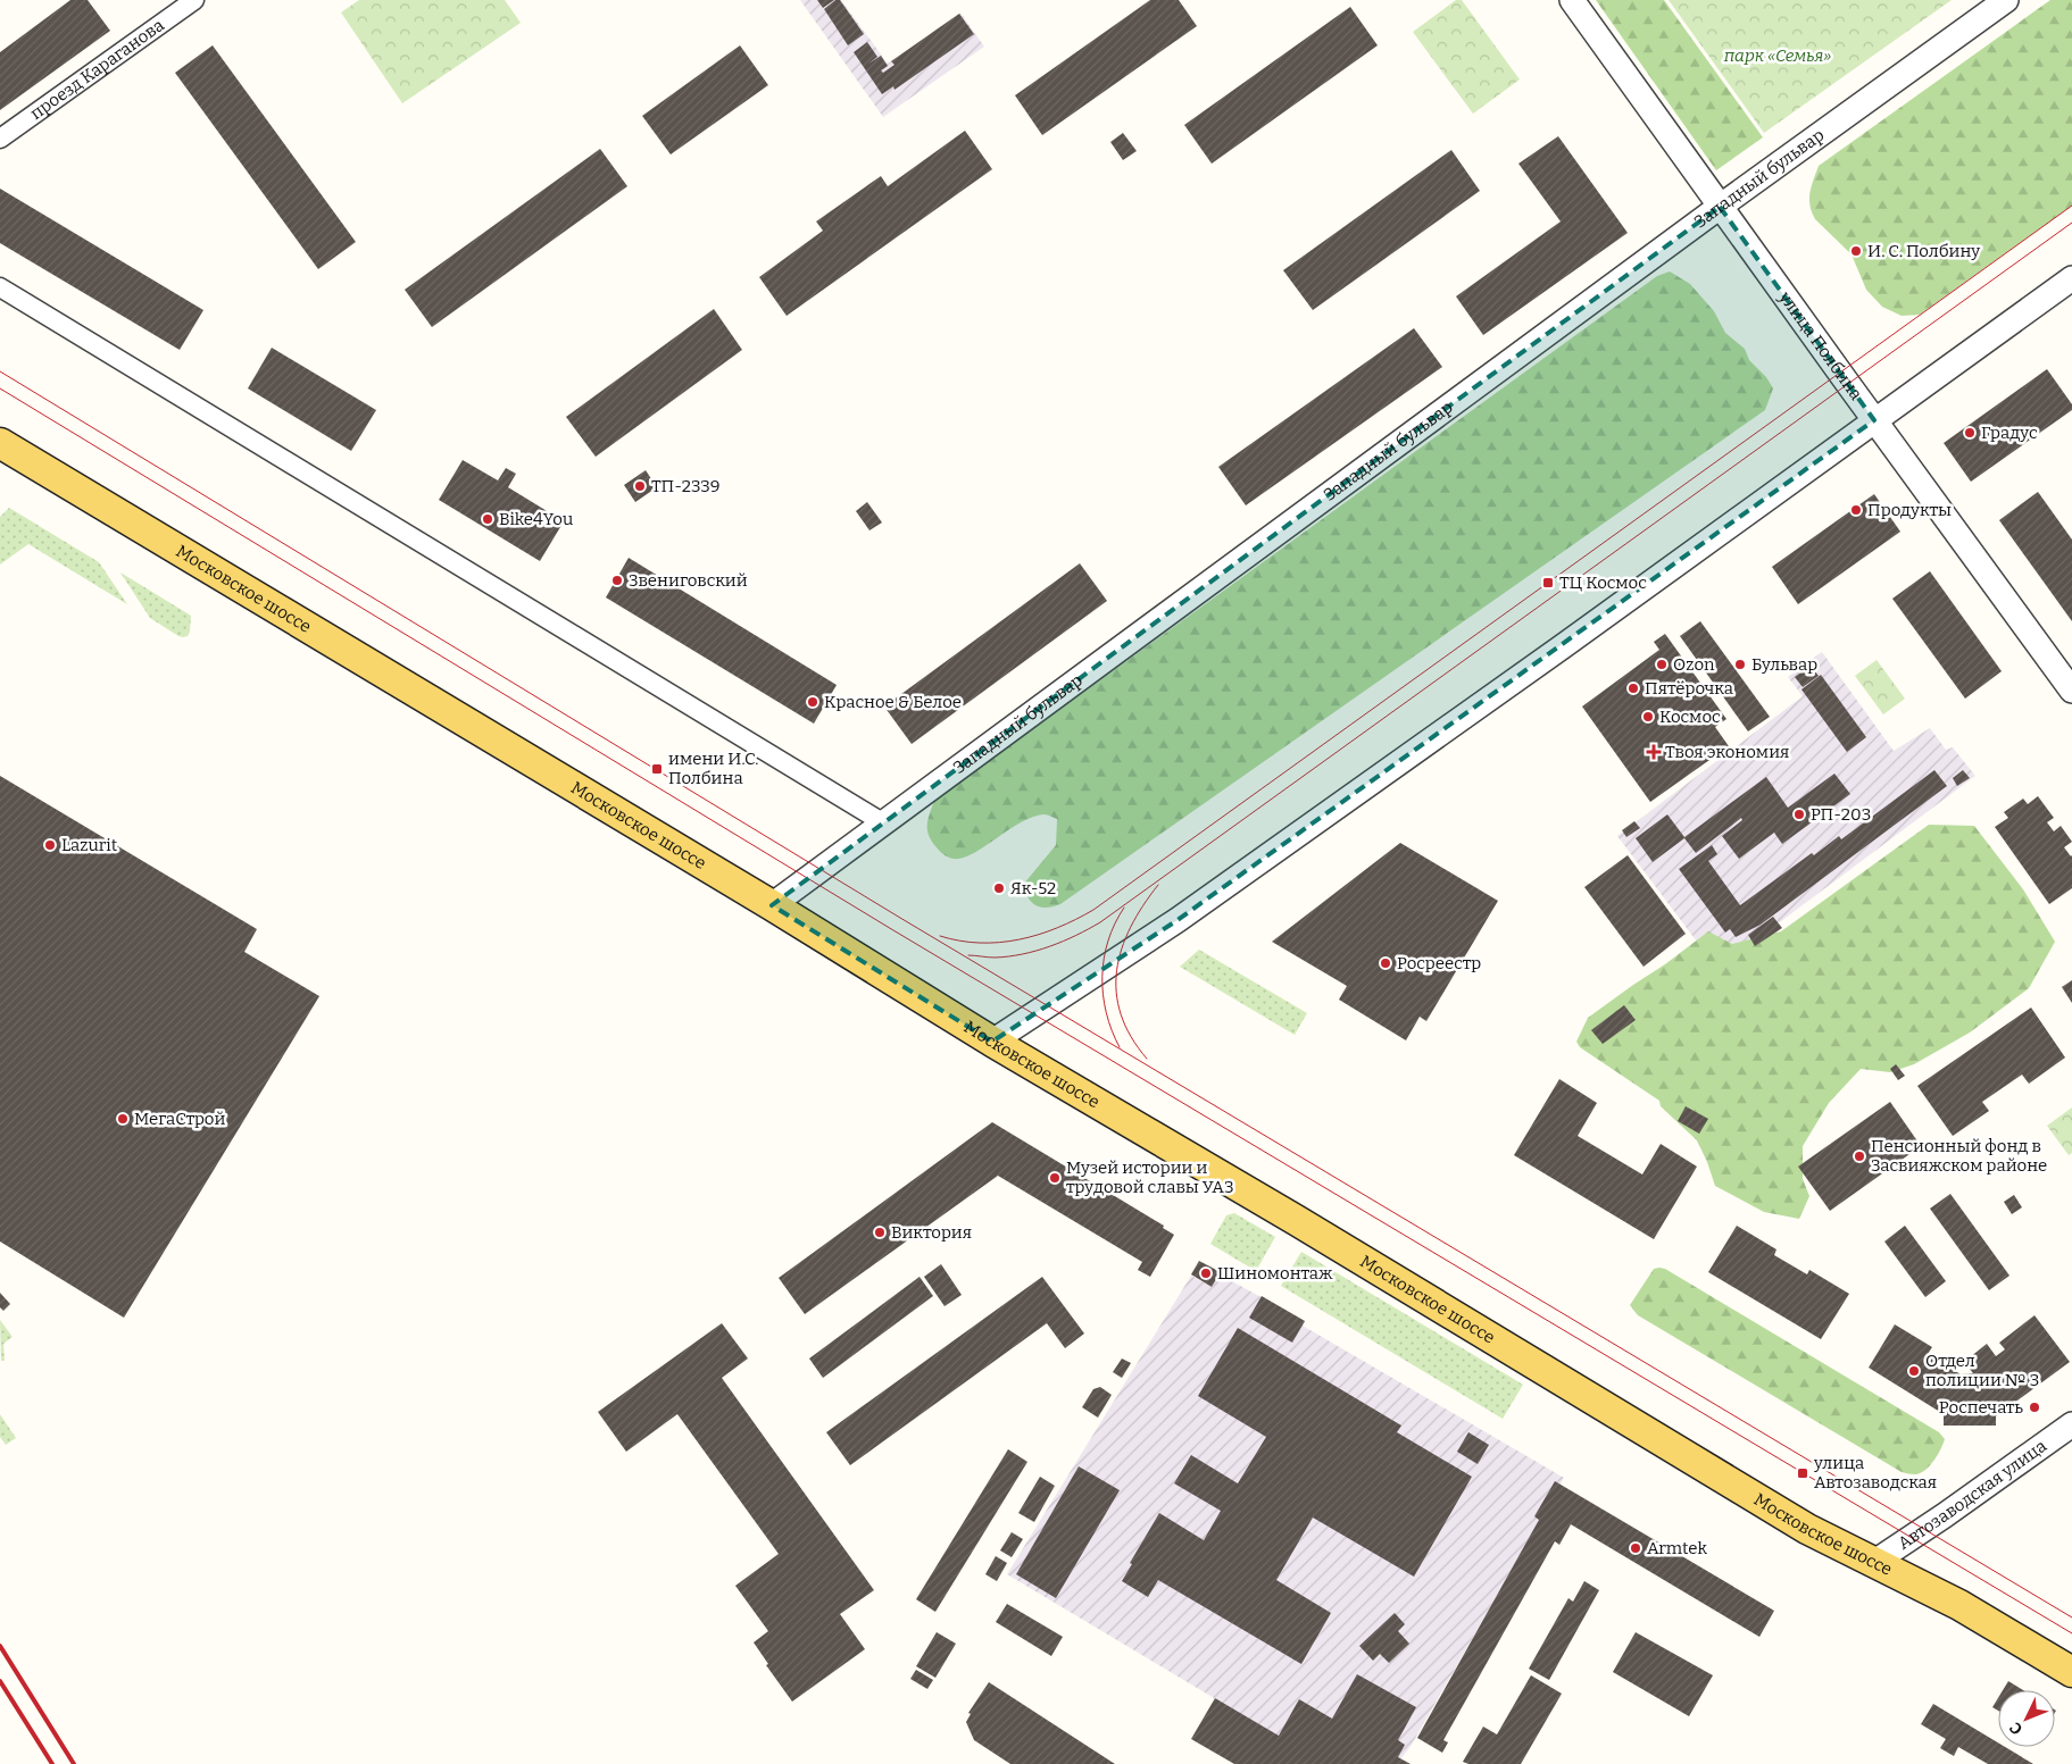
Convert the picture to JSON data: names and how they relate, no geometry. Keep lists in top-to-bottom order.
{
  "streets": {
    "main road": ["Московское шоссе"],
    "street": [
      "проезд Караганова",
      "Западный бульвар",
      "улица Полбина",
      "Автозаводская улица"
    ]
  },
  "crossings": [
    ["Западный бульвар", "улица Полбина"],
    ["Западный бульвар", "Московское шоссе"],
    ["Московское шоссе", "Автозаводская улица"]
  ],
  "parks": ["парк «Семья»"],
  "places": {
    "other": [
      "И. С. Полбину",
      "Градус",
      "ТП-2339",
      "Продукты",
      "Bike4You",
      "Звениговский",
      "Ozon",
      "Бульвар",
      "Пятёрочка",
      "Красное & Белое",
      "Космос",
      "РП-203",
      "Lazurit",
      "Як-52",
      "Росреестр",
      "МегаСтрой",
      "Пенсионный фонд в Засвияжском районе",
      "Музей истории и трудовой славы УАЗ",
      "Виктория",
      "Шиномонтаж",
      "Отдел полиции № 3",
      "Роспечать",
      "Armtek"
    ],
    "transit": ["ТЦ Космос", "имени И.С. Полбина", "улица Автозаводская"],
    "health": ["Твоя экономия"]
  },
  "north": "bottom left"
}
